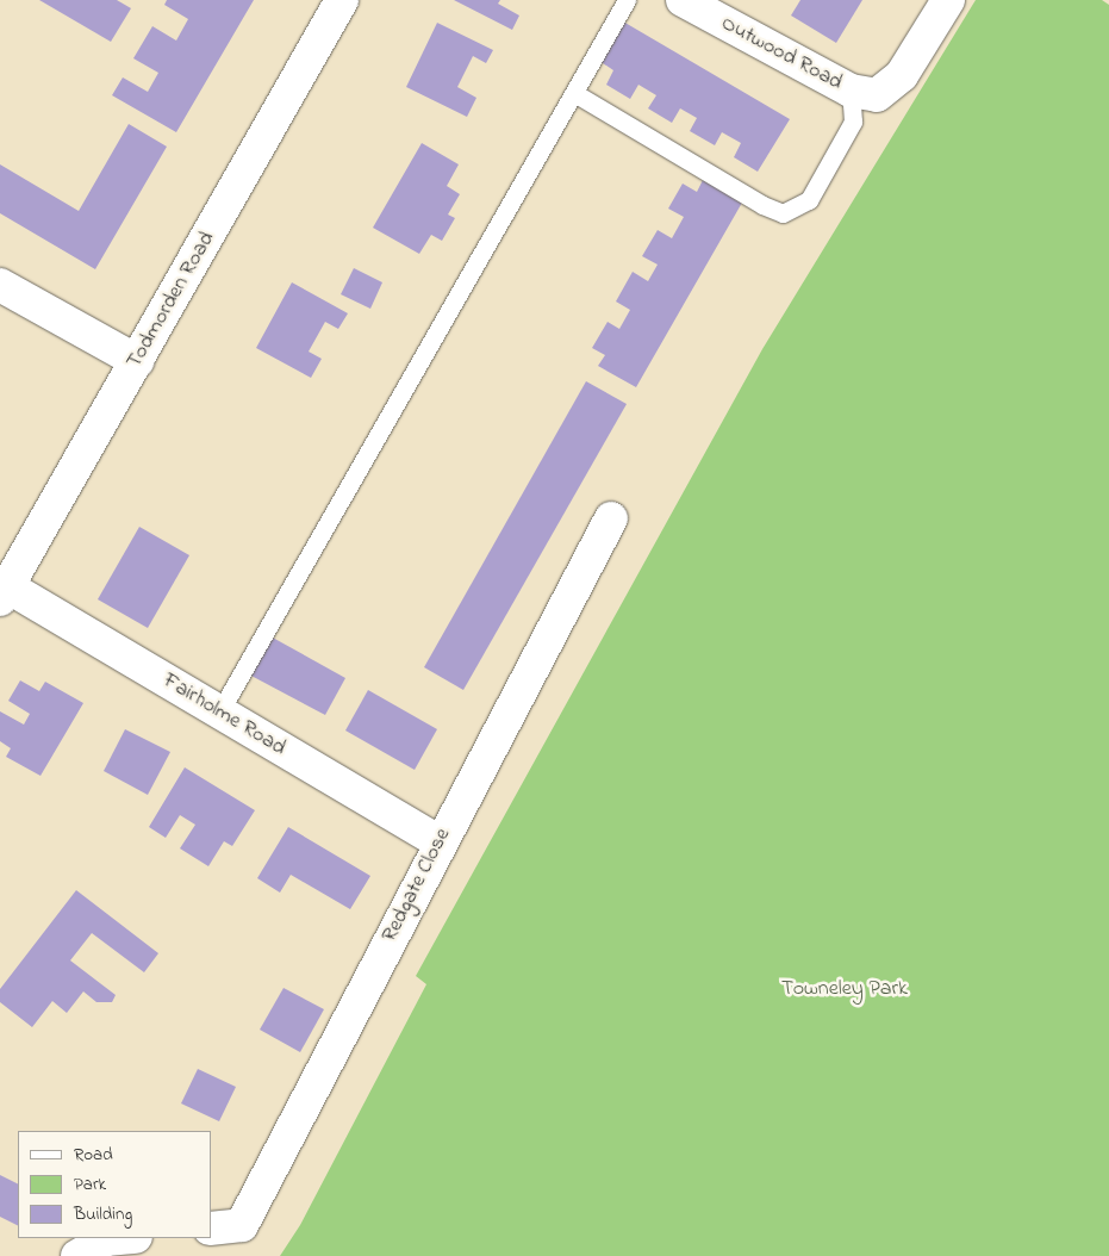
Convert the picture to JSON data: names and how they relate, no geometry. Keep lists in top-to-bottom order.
{
  "streets": {
    "main road": [
      "Outwood Road",
      "Todmorden Road",
      "Fairholme Road",
      "Redgate Close"
    ]
  },
  "crossings": [
    ["Todmorden Road", "Fairholme Road"],
    ["Fairholme Road", "Redgate Close"]
  ],
  "parks": ["Towneley Park"],
  "legend": ["Road", "Park", "Building"]
}
